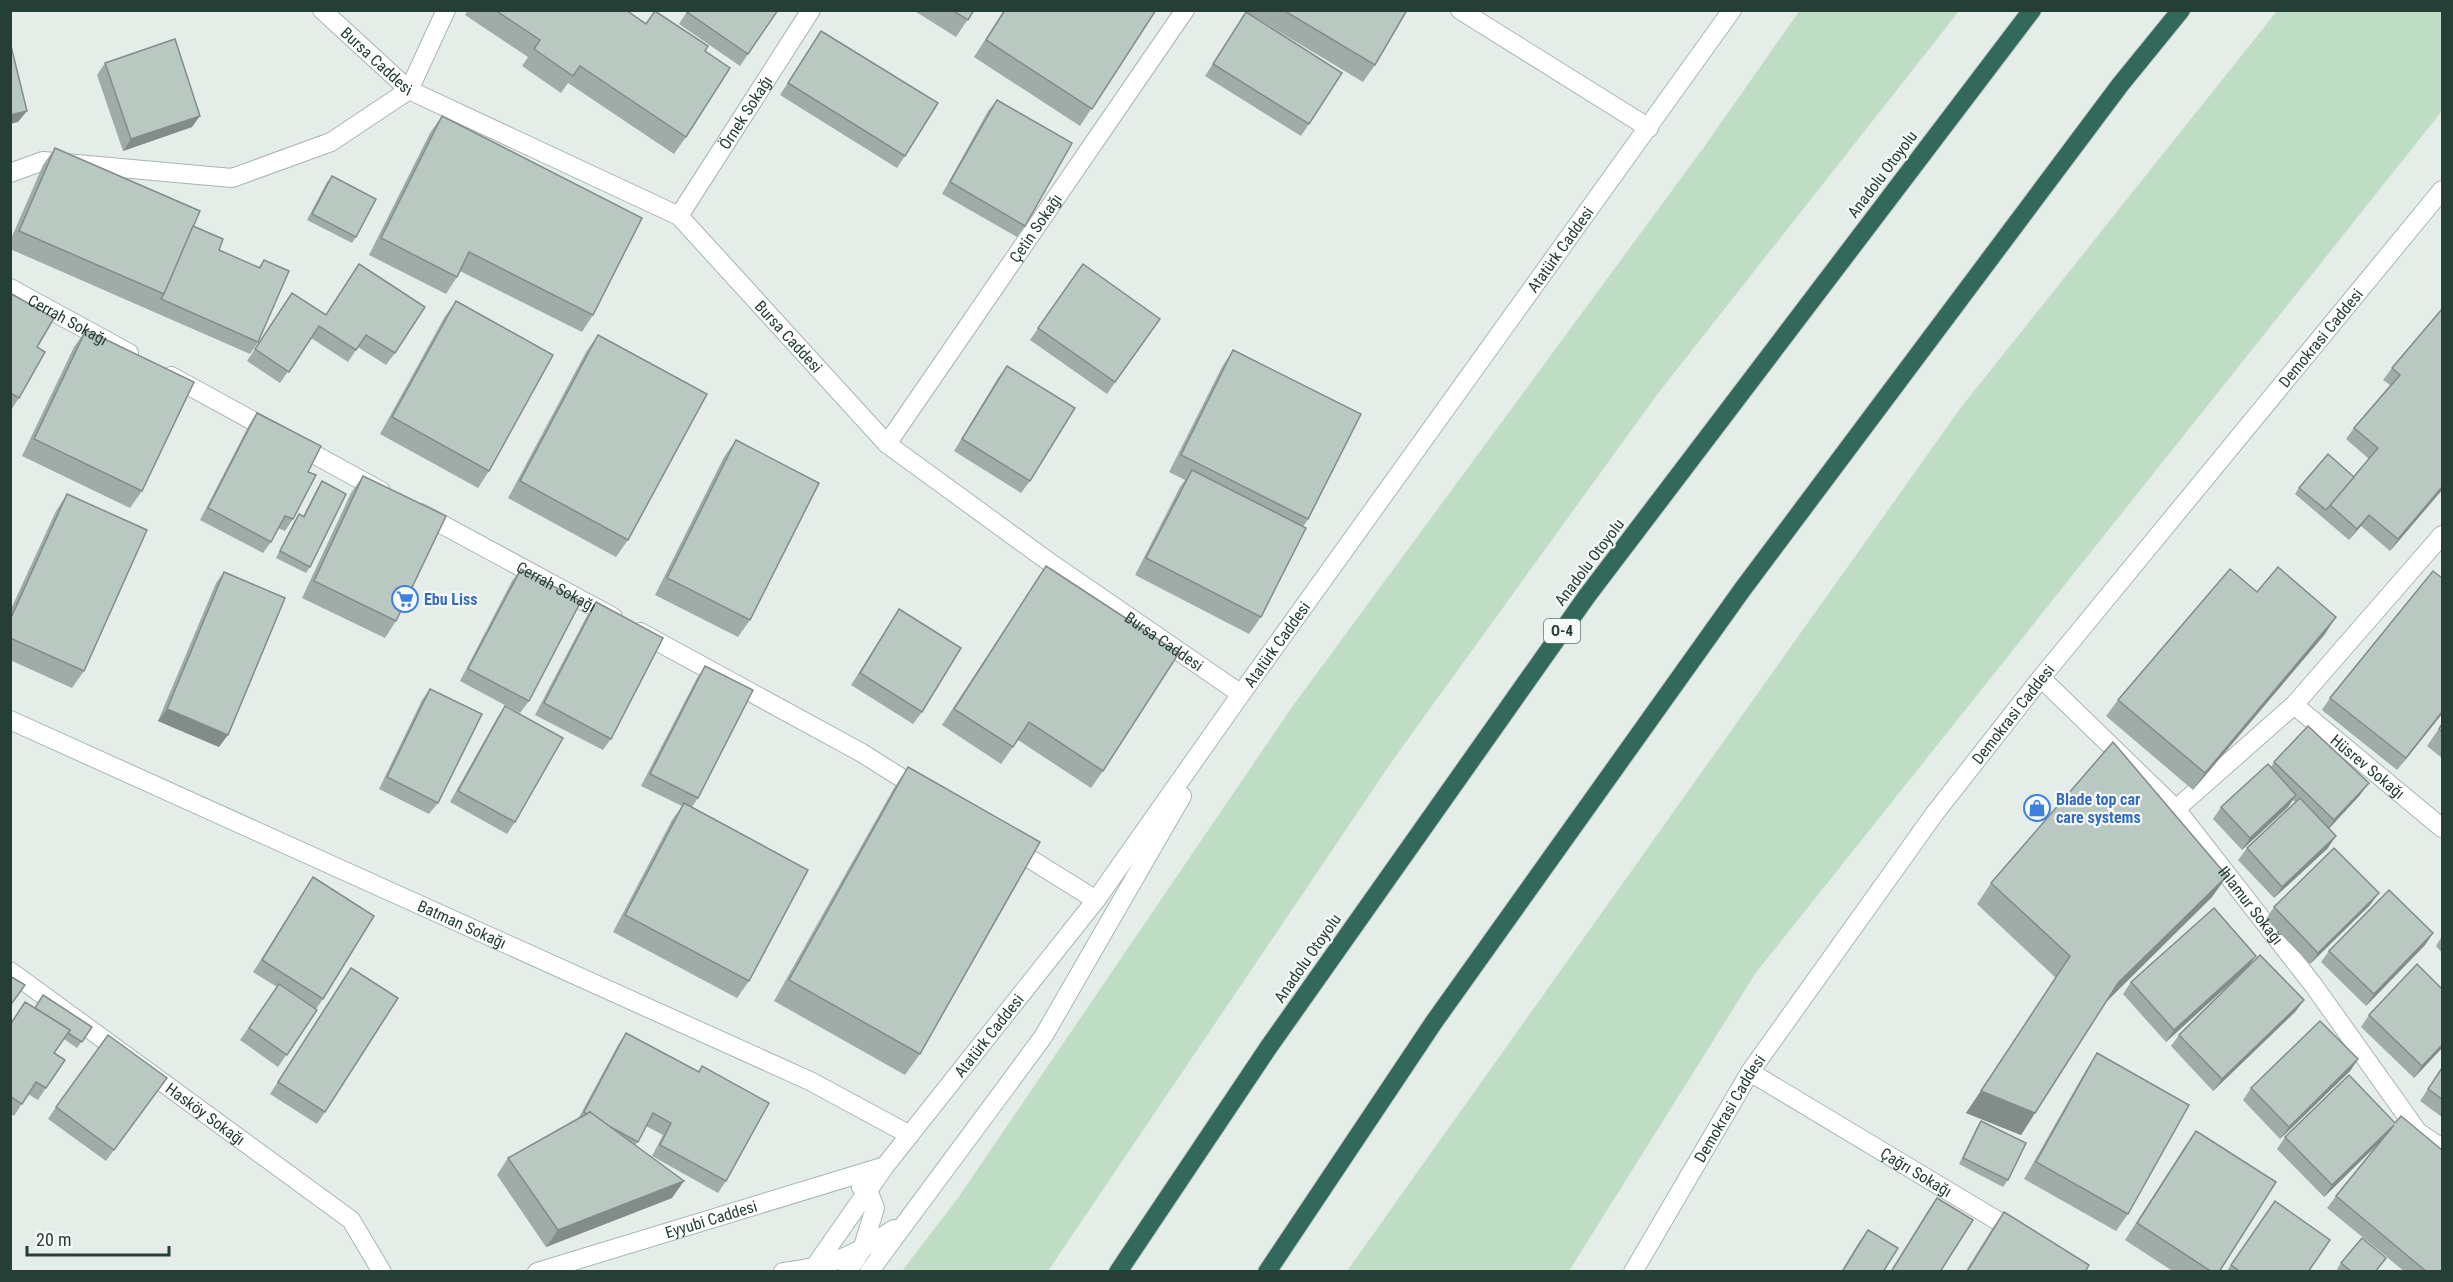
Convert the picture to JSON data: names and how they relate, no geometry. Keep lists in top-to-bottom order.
{
  "streets": {
    "highway": ["Anadolu Otoyolu", "O-4"],
    "street": [
      "Bursa Caddesi",
      "Örnek Sokağı",
      "Çetin Sokağı",
      "Atatürk Caddesi",
      "Cerrah Sokağı",
      "Demokrasi Caddesi",
      "Hüsrev Sokağı",
      "Ihlamur Sokağı",
      "Batman Sokağı",
      "Hasköy Sokağı",
      "Çağrı Sokağı",
      "Eyyubi Caddesi"
    ]
  },
  "crossings": [
    ["Bursa Caddesi", "Örnek Sokağı"],
    ["Bursa Caddesi", "Çetin Sokağı"],
    ["Bursa Caddesi", "Atatürk Caddesi"],
    ["Atatürk Caddesi", "Batman Sokağı"],
    ["Atatürk Caddesi", "Eyyubi Caddesi"],
    ["Demokrasi Caddesi", "Ihlamur Sokağı"],
    ["Demokrasi Caddesi", "Çağrı Sokağı"]
  ],
  "places": {
    "supermarket": ["Ebu Liss"],
    "shop": ["Blade top car care systems"]
  },
  "scale_bar": "20 m"
}
